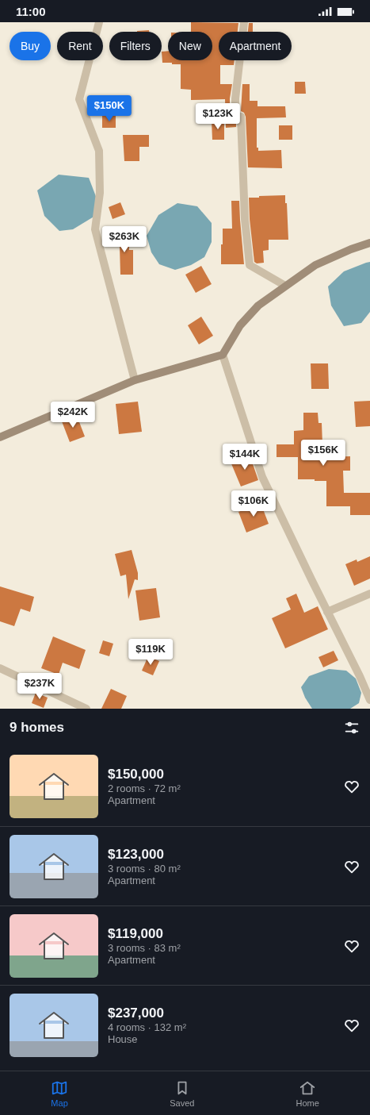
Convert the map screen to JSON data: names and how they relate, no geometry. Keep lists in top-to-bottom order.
{
  "page": {
    "status": "11:00",
    "chip": [
      "Buy",
      "Rent",
      "Filters",
      "New",
      "Apartment"
    ],
    "price": [
      "$150K",
      "$123K",
      "$263K",
      "$242K",
      "$156K",
      "$144K",
      "$106K",
      "$119K",
      "$237K"
    ],
    "heading": "9 homes",
    "list": [
      {
        "name": "$150,000",
        "note": "2 rooms · 72 m² · Apartment"
      },
      {
        "name": "$123,000",
        "note": "3 rooms · 80 m² · Apartment"
      },
      {
        "name": "$119,000",
        "note": "3 rooms · 83 m² · Apartment"
      },
      {
        "name": "$237,000",
        "note": "4 rooms · 132 m² · House"
      }
    ],
    "tabs": ["Map", "Saved", "Home"]
  }
}
